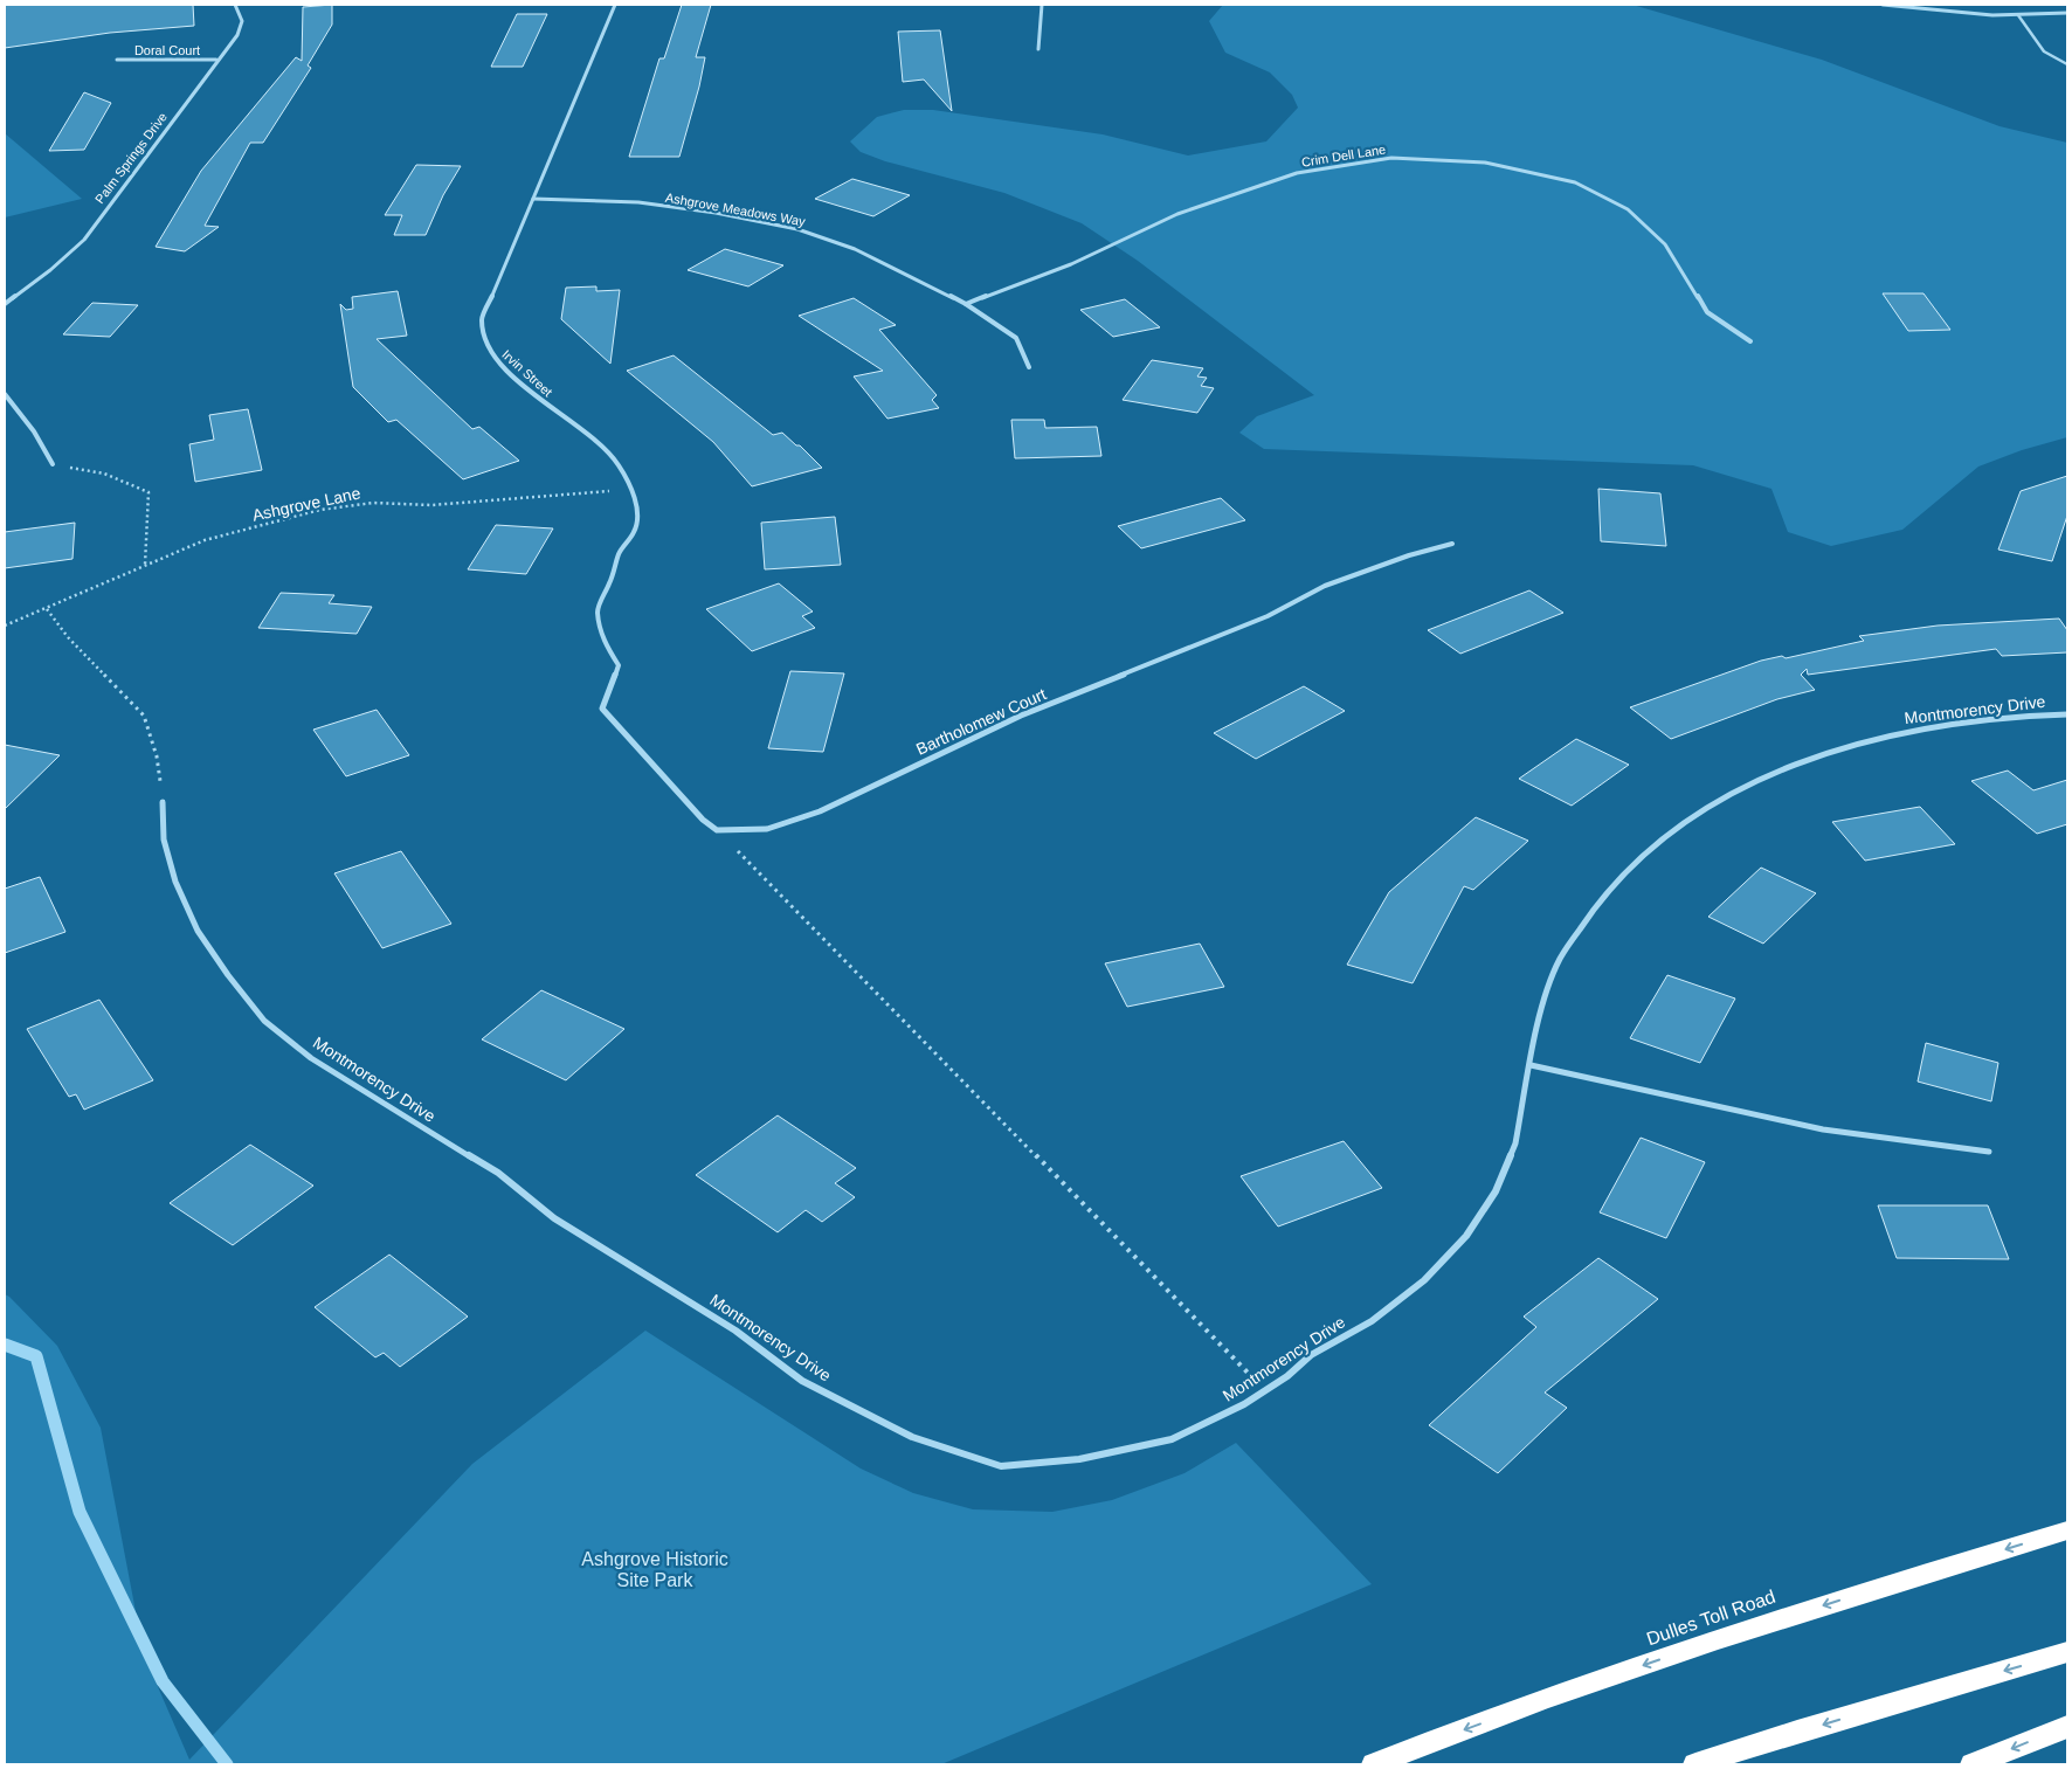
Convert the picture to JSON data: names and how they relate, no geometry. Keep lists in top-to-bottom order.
{
  "streets": {
    "highway": ["Dulles Toll Road"],
    "street": [
      "Doral Court",
      "Crim Dell Lane",
      "Palm Springs Drive",
      "Ashgrove Meadows Way",
      "Irvin Street",
      "Montmorency Drive",
      "Bartholomew Court"
    ],
    "path": ["Ashgrove Lane"]
  },
  "crossings": [
    ["Doral Court", "Palm Springs Drive"],
    ["Crim Dell Lane", "Ashgrove Meadows Way"],
    ["Ashgrove Meadows Way", "Irvin Street"],
    ["Irvin Street", "Ashgrove Lane"],
    ["Irvin Street", "Bartholomew Court"]
  ],
  "parks": ["Ashgrove Historic Site Park"]
}
